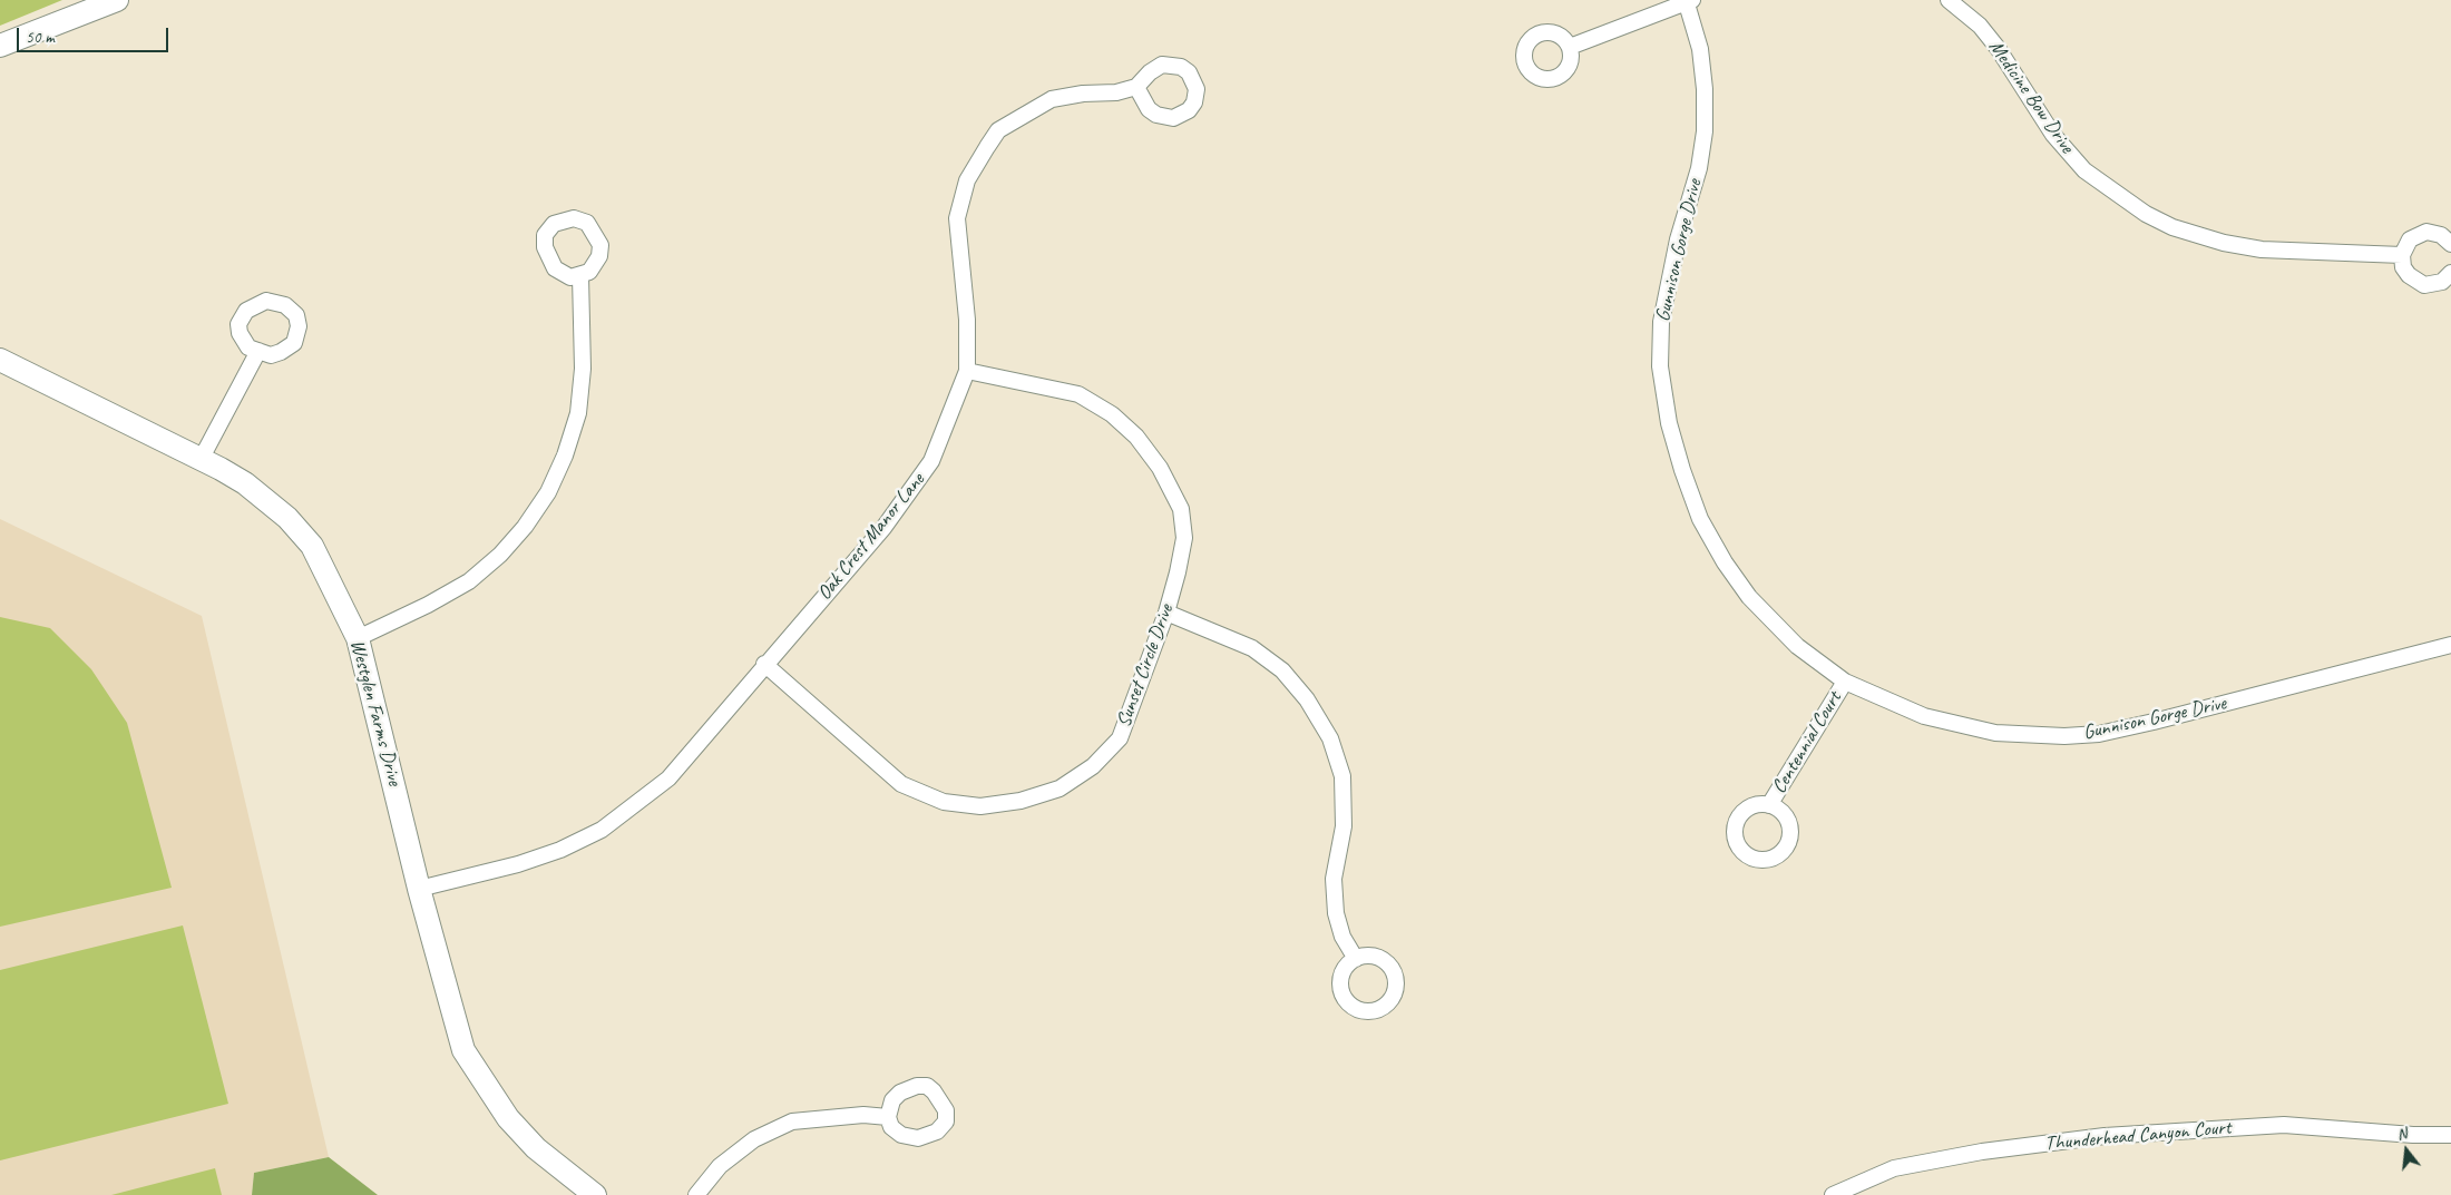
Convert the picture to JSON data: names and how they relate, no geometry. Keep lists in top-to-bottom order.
{
  "streets": {
    "street": [
      "Medicine Bow Drive",
      "Gunnison Gorge Drive",
      "Oak Crest Manor Lane",
      "Sunset Circle Drive",
      "Westglen Farms Drive",
      "Centennial Court",
      "Thunderhead Canyon Court"
    ]
  },
  "crossings": [
    ["Gunnison Gorge Drive", "Centennial Court"],
    ["Oak Crest Manor Lane", "Sunset Circle Drive"],
    ["Oak Crest Manor Lane", "Westglen Farms Drive"]
  ],
  "scale_bar": "50 m",
  "north": "top"
}
